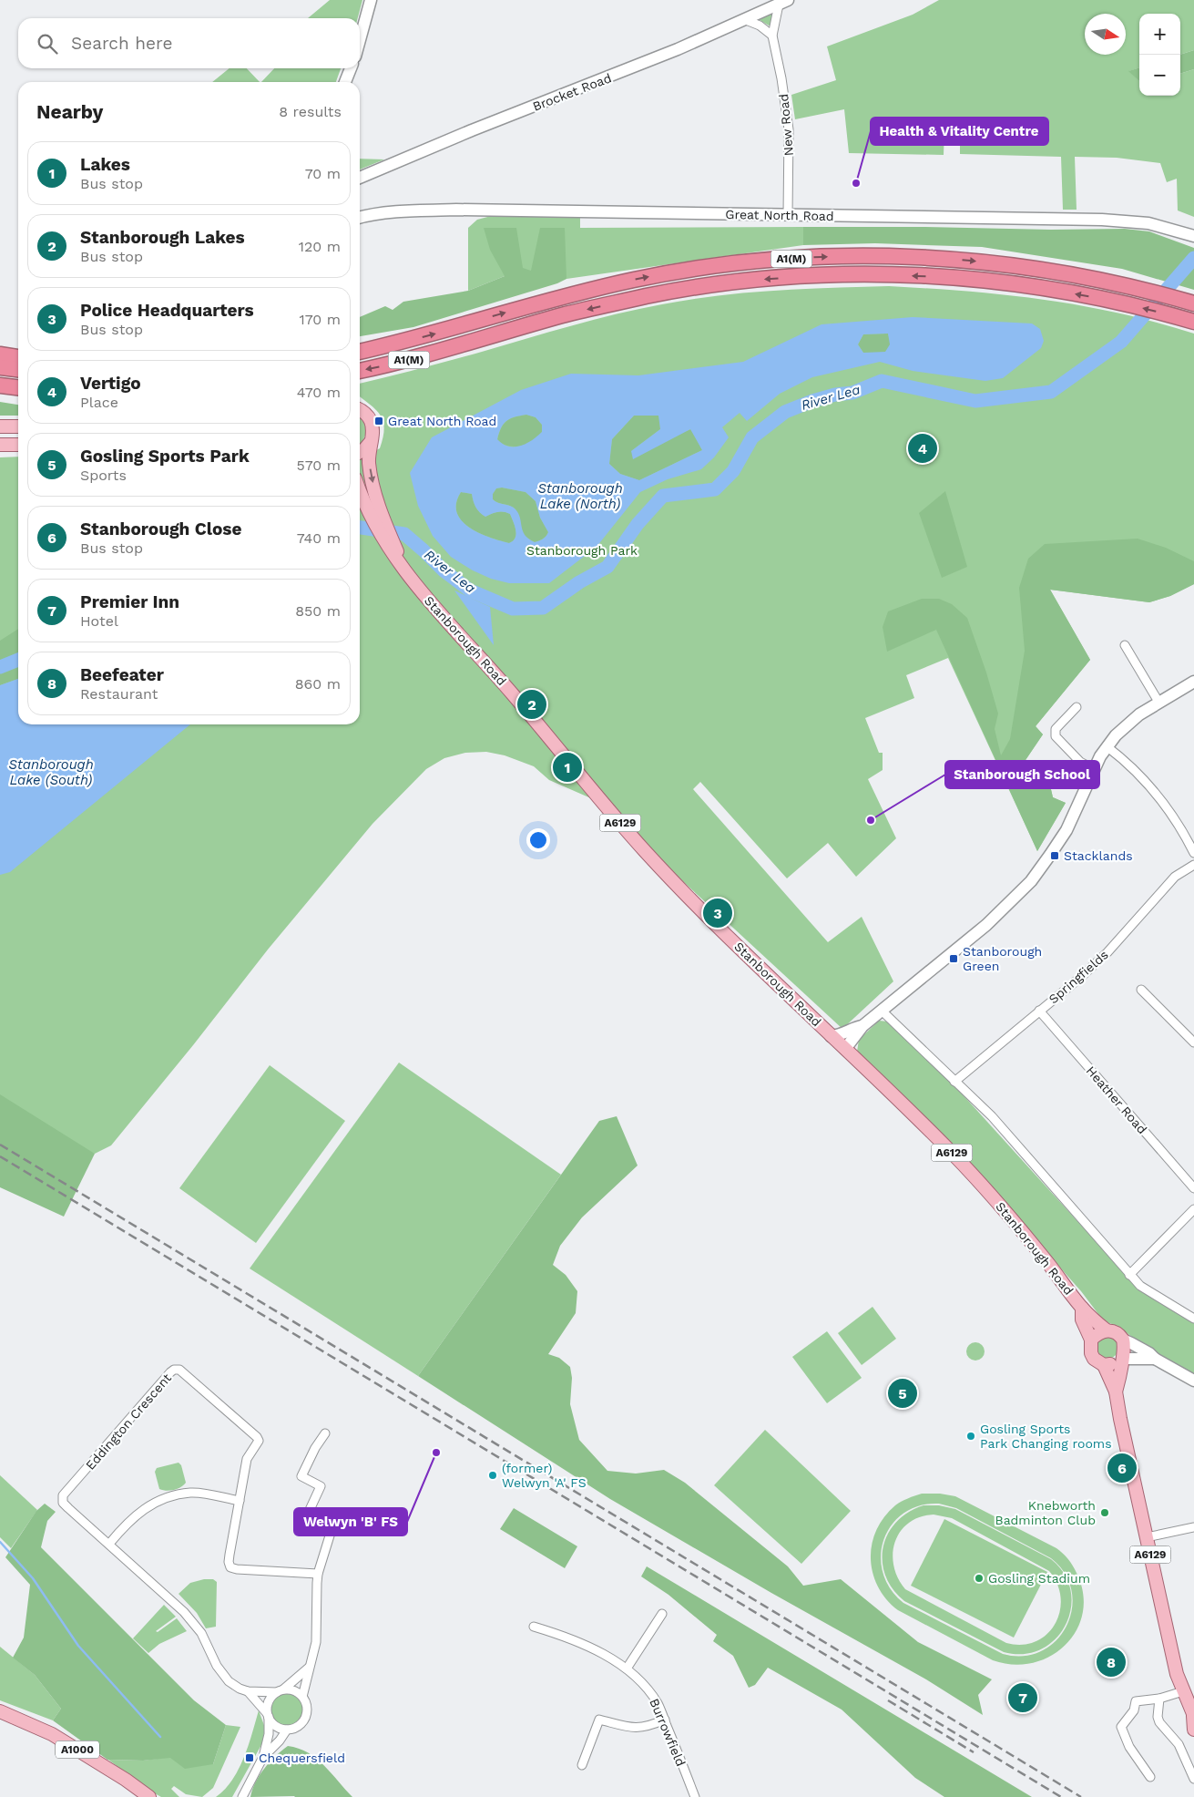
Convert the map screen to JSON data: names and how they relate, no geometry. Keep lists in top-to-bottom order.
{
  "streets": {
    "highway": ["A1(M)"],
    "main road": [
      "Brocket Road",
      "Great North Road",
      "Stanborough Road",
      "A6129",
      "A1000"
    ],
    "street": [
      "New Road",
      "Springfields",
      "Heather Road",
      "Eddington Crescent",
      "Burrowfield"
    ]
  },
  "crossings": [
    ["Brocket Road", "New Road"],
    ["New Road", "Great North Road"],
    ["Stanborough Road", "A6129"],
    ["Springfields", "Heather Road"]
  ],
  "water": ["River Lea", "Stanborough Lake (North)", "Stanborough Lake (South)"],
  "parks": ["Stanborough Park"],
  "places": {
    "other": [
      "Health & Vitality Centre",
      "Stanborough School",
      "Gosling Sports Park Changing rooms",
      "Welwyn 'B' FS",
      "(former) Welwyn 'A' FS",
      "Knebworth Badminton Club",
      "Gosling Stadium"
    ],
    "transit": [
      "Great North Road",
      "Stacklands",
      "Stanborough Green",
      "Chequersfield"
    ]
  },
  "north": "right",
  "page": {
    "map_buttons": ["+", "−"],
    "search": "Search here",
    "heading": ["Nearby", "8 results"],
    "list": [
      {
        "mark": "1",
        "name": "Lakes",
        "note": "Bus stop",
        "value": "70 m"
      },
      {
        "mark": "2",
        "name": "Stanborough Lakes",
        "note": "Bus stop",
        "value": "120 m"
      },
      {
        "mark": "3",
        "name": "Police Headquarters",
        "note": "Bus stop",
        "value": "170 m"
      },
      {
        "mark": "4",
        "name": "Vertigo",
        "note": "Place",
        "value": "470 m"
      },
      {
        "mark": "5",
        "name": "Gosling Sports Park",
        "note": "Sports",
        "value": "570 m"
      },
      {
        "mark": "6",
        "name": "Stanborough Close",
        "note": "Bus stop",
        "value": "740 m"
      },
      {
        "mark": "7",
        "name": "Premier Inn",
        "note": "Hotel",
        "value": "850 m"
      },
      {
        "mark": "8",
        "name": "Beefeater",
        "note": "Restaurant",
        "value": "860 m"
      }
    ],
    "pins": [
      "4",
      "2",
      "1",
      "3",
      "5",
      "6",
      "8",
      "7"
    ]
  }
}
